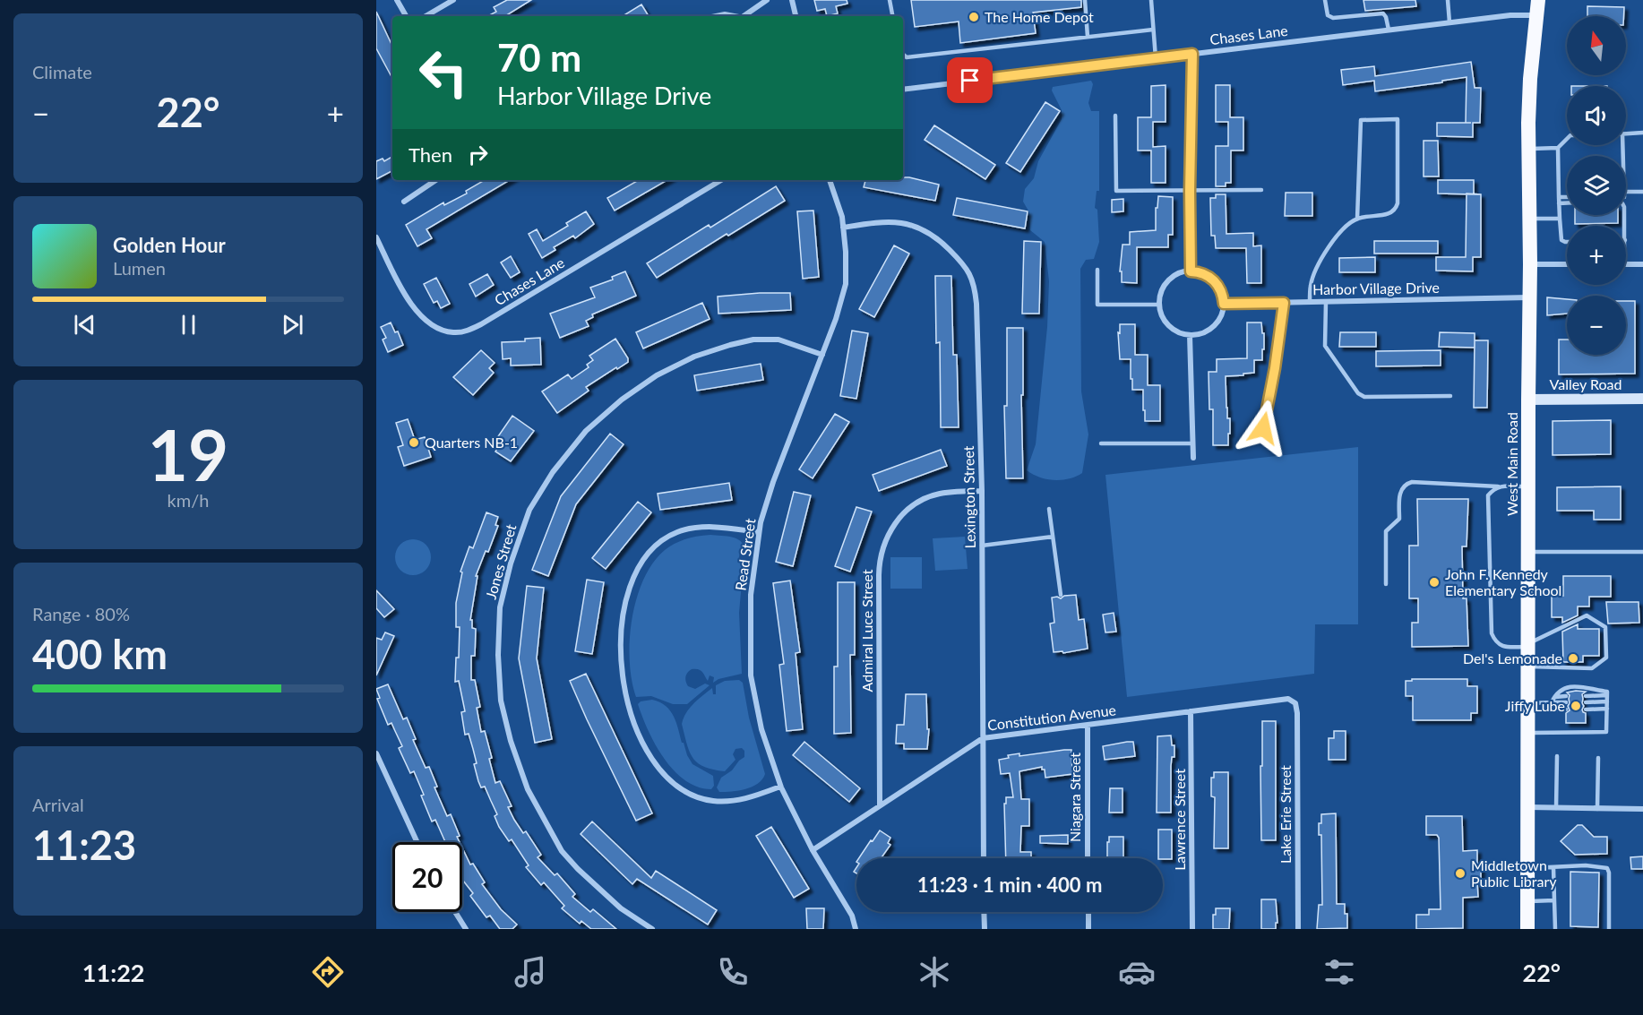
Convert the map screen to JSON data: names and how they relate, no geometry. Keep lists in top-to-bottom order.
{
  "streets": {
    "highway": ["West Main Road"],
    "main road": ["Valley Road"],
    "street": [
      "Chases Lane",
      "Harbor Village Drive",
      "Lexington Street",
      "Read Street",
      "Jones Street",
      "Admiral Luce Street",
      "Constitution Avenue",
      "Niagara Street",
      "Lake Erie Street",
      "Lawrence Street"
    ]
  },
  "crossings": [
    ["Chases Lane", "West Main Road"],
    ["Harbor Village Drive", "West Main Road"],
    ["Valley Road", "West Main Road"],
    ["Lexington Street", "Read Street"],
    ["Lexington Street", "Admiral Luce Street"],
    ["Lexington Street", "Constitution Avenue"],
    ["Read Street", "Jones Street"],
    ["Read Street", "Constitution Avenue"],
    ["Admiral Luce Street", "Constitution Avenue"],
    ["Constitution Avenue", "Niagara Street"],
    ["Constitution Avenue", "Lake Erie Street"],
    ["Constitution Avenue", "Lawrence Street"]
  ],
  "places": [
    "The Home Depot",
    "Quarters NB-1",
    "John F. Kennedy Elementary School",
    "Del's Lemonade",
    "Jiffy Lube",
    "Middletown Public Library"
  ],
  "north": "top",
  "page": {
    "tile": [
      "Climate",
      ["19", "km/h"],
      ["Range · 80%", "400 km"],
      ["Arrival", "11:23"]
    ],
    "map_buttons": ["+", "−"],
    "turn": ["70 m", "Harbor Village Drive"],
    "heat": ["−", "22°", "+"],
    "then": "Then",
    "song": ["Golden Hour", "Lumen"],
    "limit": "20",
    "trip": "11:23 · 1 min · 400 m",
    "tabs": ["11:22", "22°"]
  }
}
